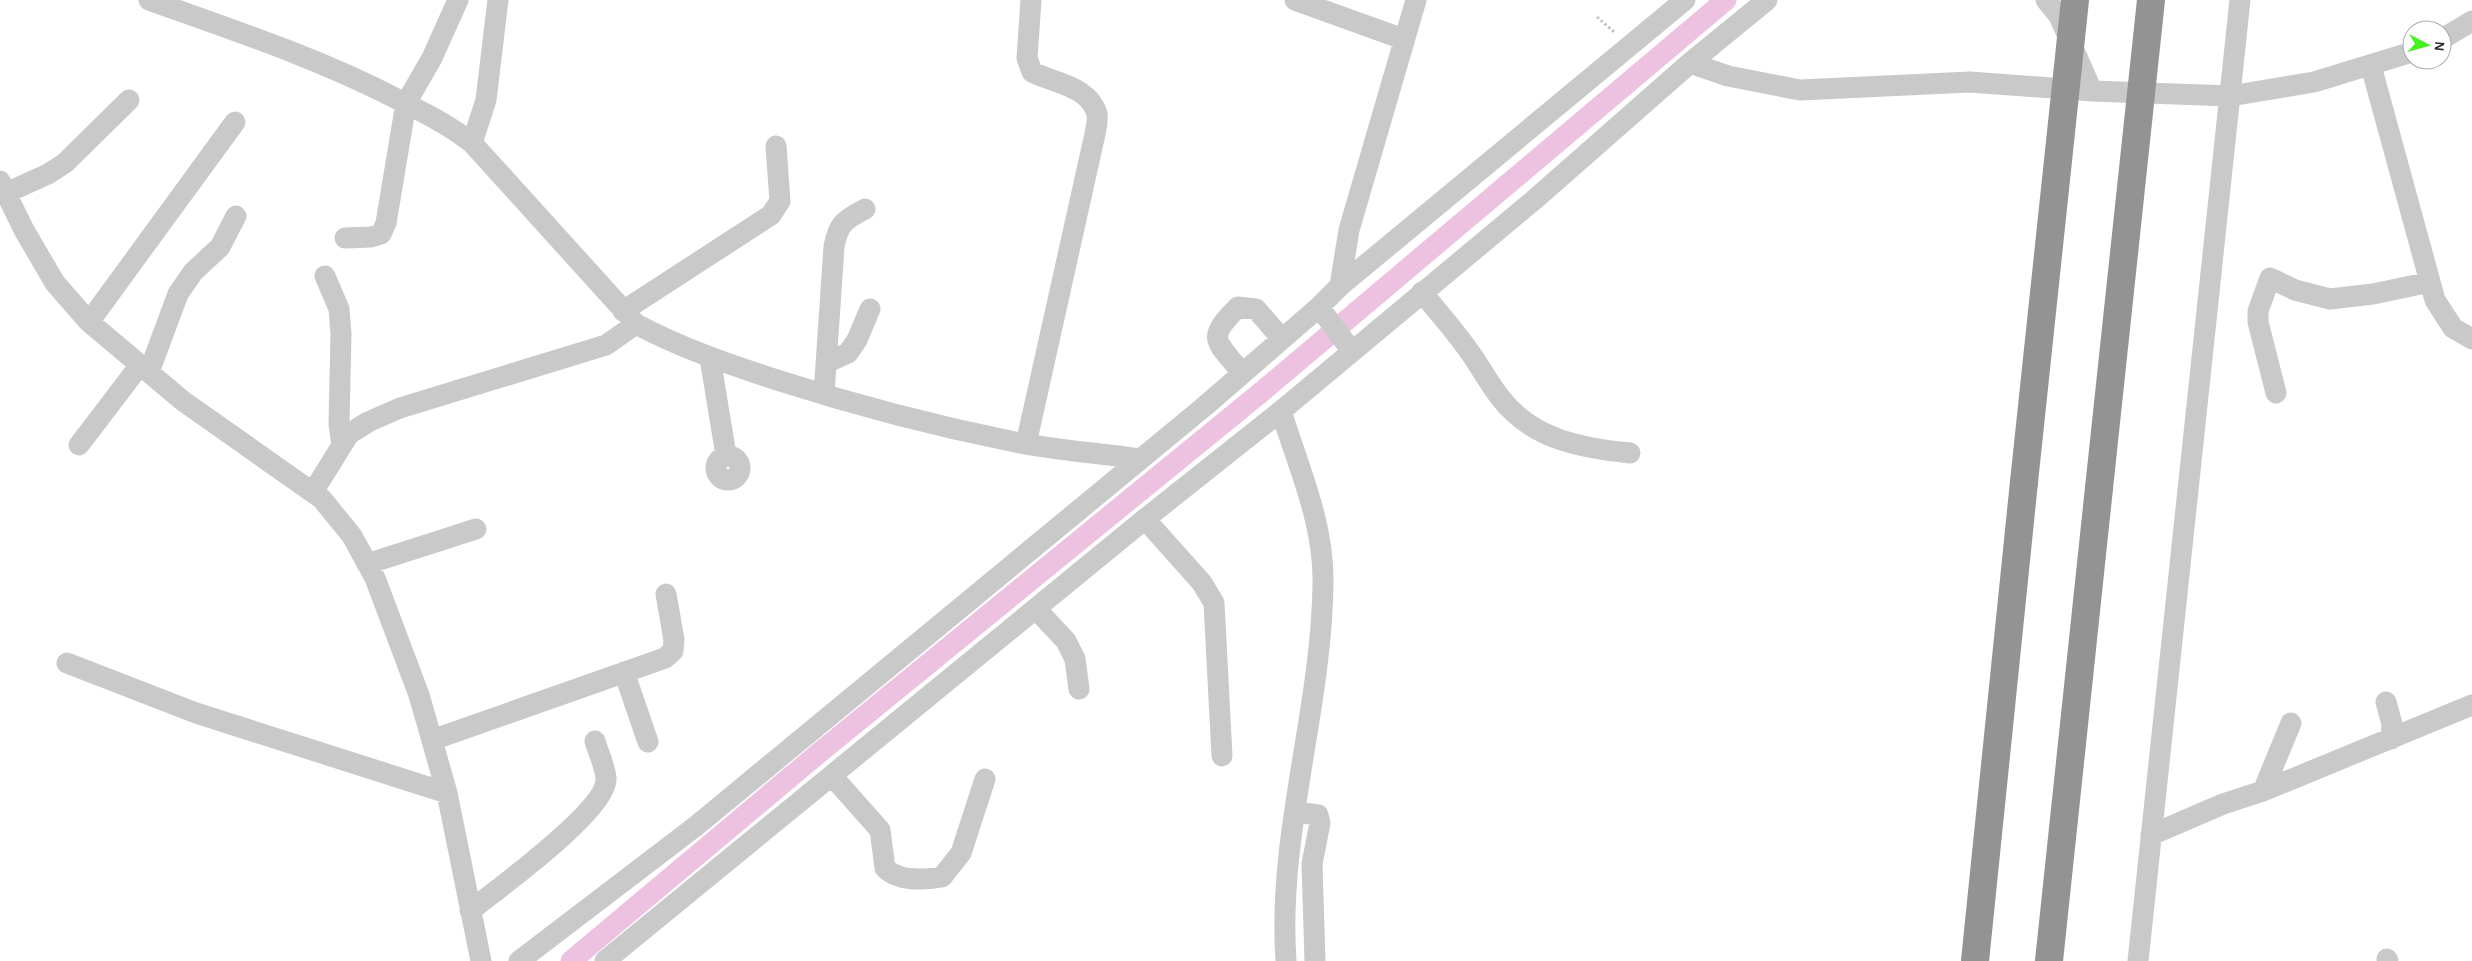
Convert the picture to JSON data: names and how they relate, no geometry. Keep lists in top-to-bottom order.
{
  "north": "right"
}
